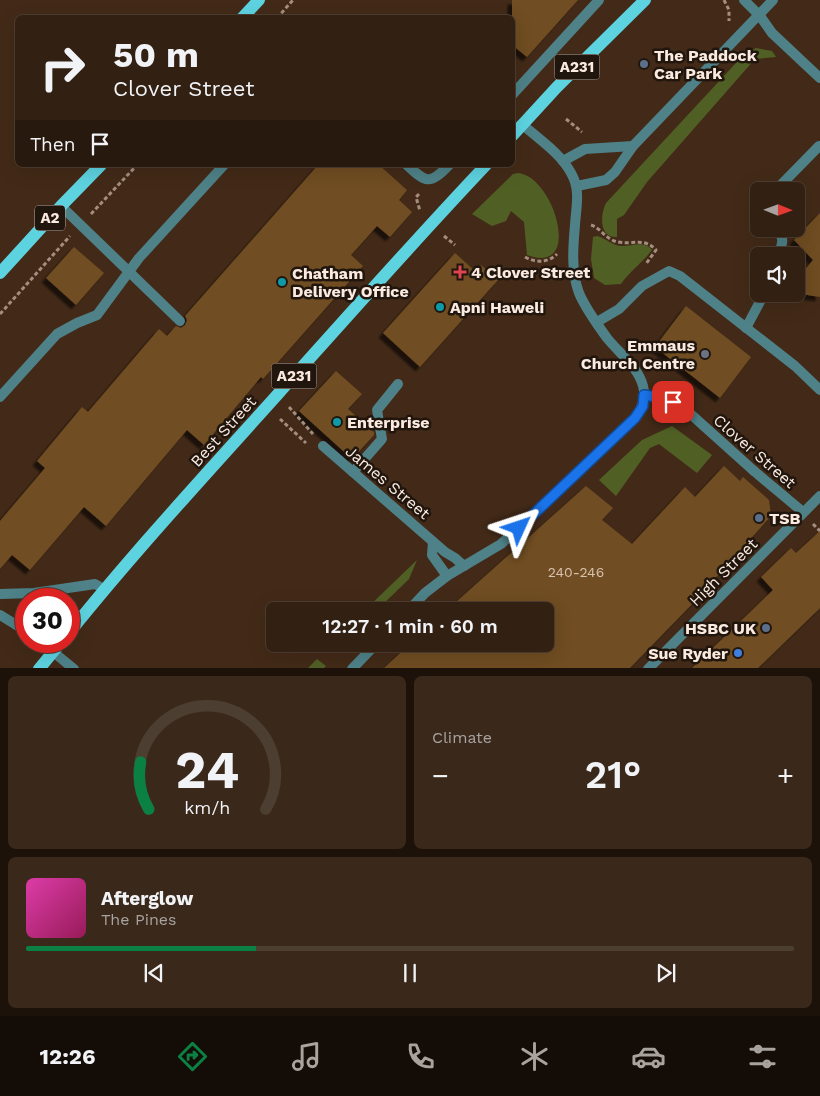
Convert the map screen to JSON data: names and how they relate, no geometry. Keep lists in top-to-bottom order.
{
  "streets": {
    "main road": ["A231", "A2", "Best Street"],
    "street": ["Clover Street", "James Street", "High Street"]
  },
  "crossings": [
    ["Clover Street", "High Street"]
  ],
  "places": {
    "other": [
      "The Paddock Car Park",
      "Chatham Delivery Office",
      "Apni Haweli",
      "Emmaus Church Centre",
      "Enterprise",
      "TSB",
      "HSBC UK",
      "Sue Ryder"
    ],
    "health": ["4 Clover Street"]
  },
  "house_numbers": ["240-246"],
  "north": "right",
  "page": {
    "turn": ["50 m", "Clover Street"],
    "then": "Then",
    "limit": "30",
    "trip": "12:27 · 1 min · 60 m",
    "tile": "Climate",
    "heat": ["−", "21°", "+"],
    "song": ["Afterglow", "The Pines"],
    "tabs": "12:26",
    "gauge": ["24", "km/h"]
  }
}
